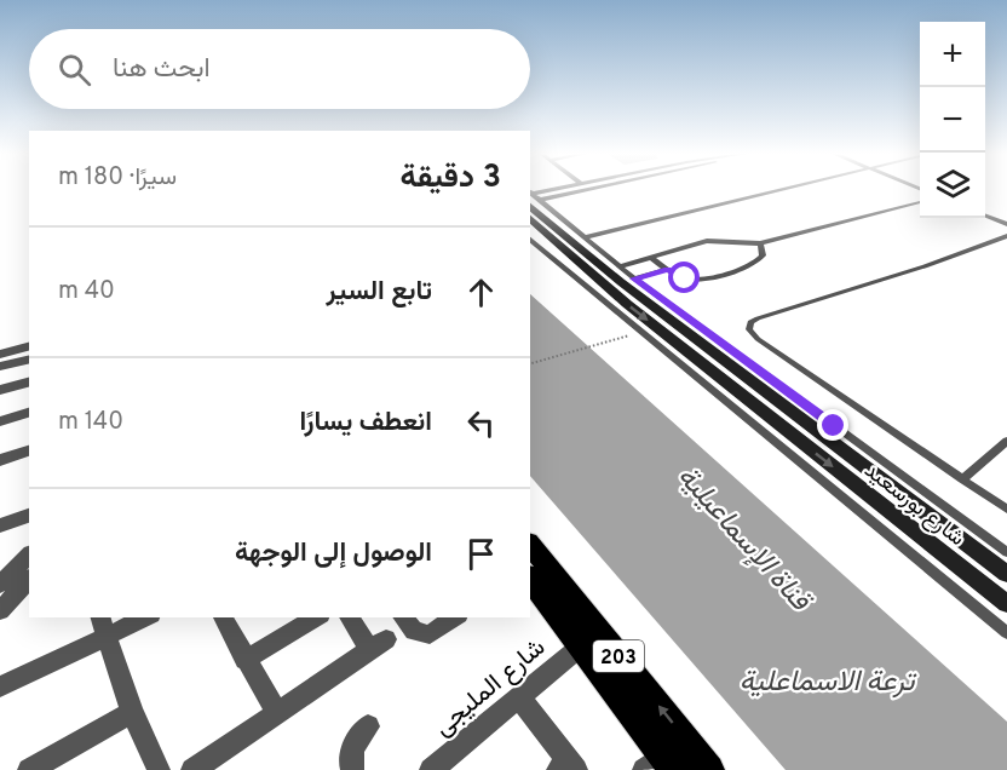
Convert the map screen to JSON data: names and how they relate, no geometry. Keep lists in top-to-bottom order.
{
  "streets": {
    "main road": ["شارع بورسعيد", "203"],
    "street": ["شارع المليجى"]
  },
  "crossings": [
    ["203", "شارع المليجى"]
  ],
  "water": ["قناة الإسماعيلية", "ترعة الاسماعلية"],
  "page": {
    "map_buttons": ["+", "−"],
    "search": "ابحث هنا",
    "heading": ["3 دقيقة", "سيرًا · 180 m"],
    "list": [
      ["تابع السير", "40 m"],
      ["انعطف يسارًا", "140 m"],
      "الوصول إلى الوجهة"
    ]
  }
}
